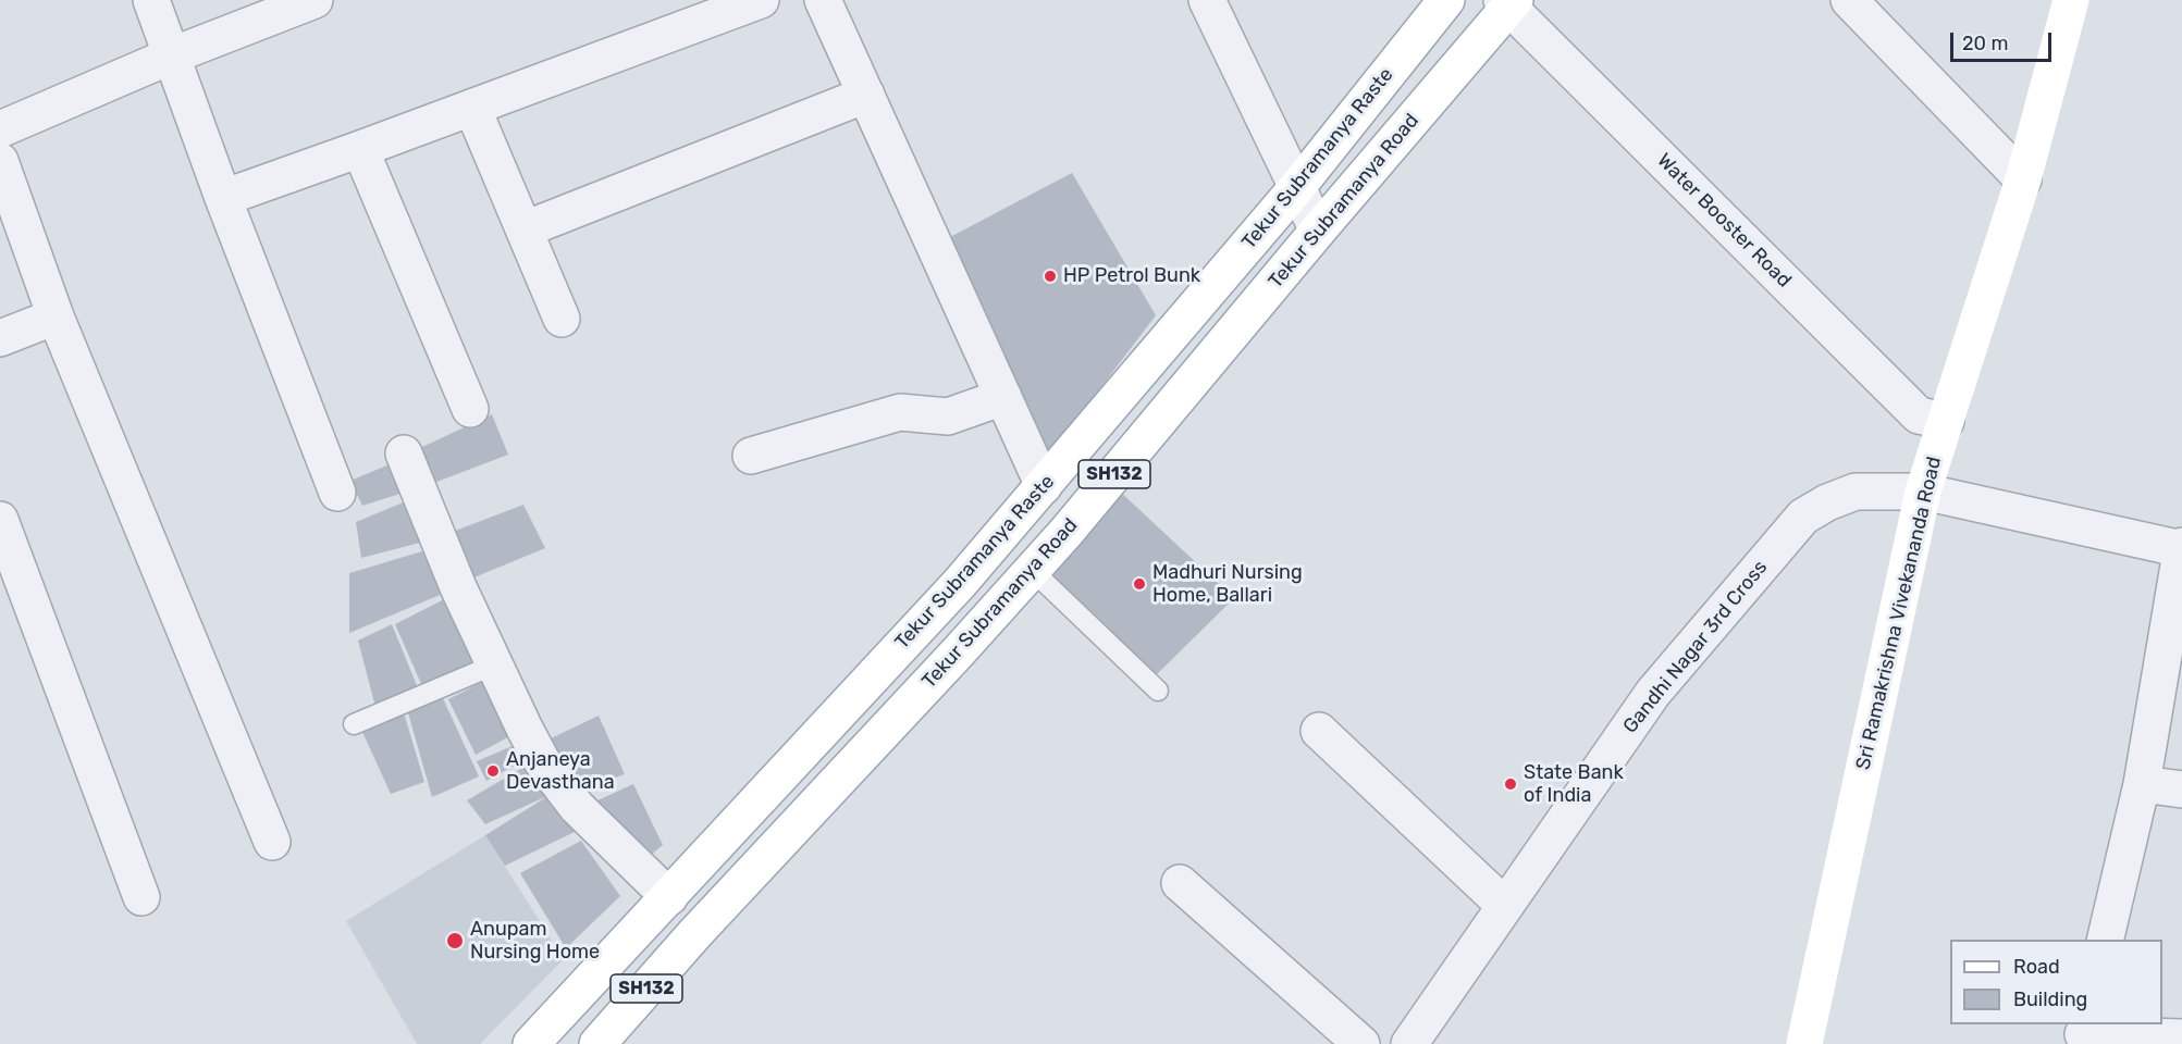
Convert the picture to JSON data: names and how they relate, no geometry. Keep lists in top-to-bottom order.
{
  "streets": {
    "main road": [
      "Tekur Subramanya Raste",
      "Tekur Subramanya Road",
      "SH132",
      "Sri Ramakrishna Vivekananda Road"
    ],
    "street": ["Water Booster Road", "Gandhi Nagar 3rd Cross"]
  },
  "crossings": [
    ["Tekur Subramanya Road", "Water Booster Road"],
    ["Water Booster Road", "Sri Ramakrishna Vivekananda Road"],
    ["Sri Ramakrishna Vivekananda Road", "Gandhi Nagar 3rd Cross"]
  ],
  "places": [
    "HP Petrol Bunk",
    "Madhuri Nursing Home, Ballari",
    "Anjaneya Devasthana",
    "State Bank of India",
    "Anupam Nursing Home"
  ],
  "legend": ["Road", "Building"],
  "scale_bar": "20 m"
}
